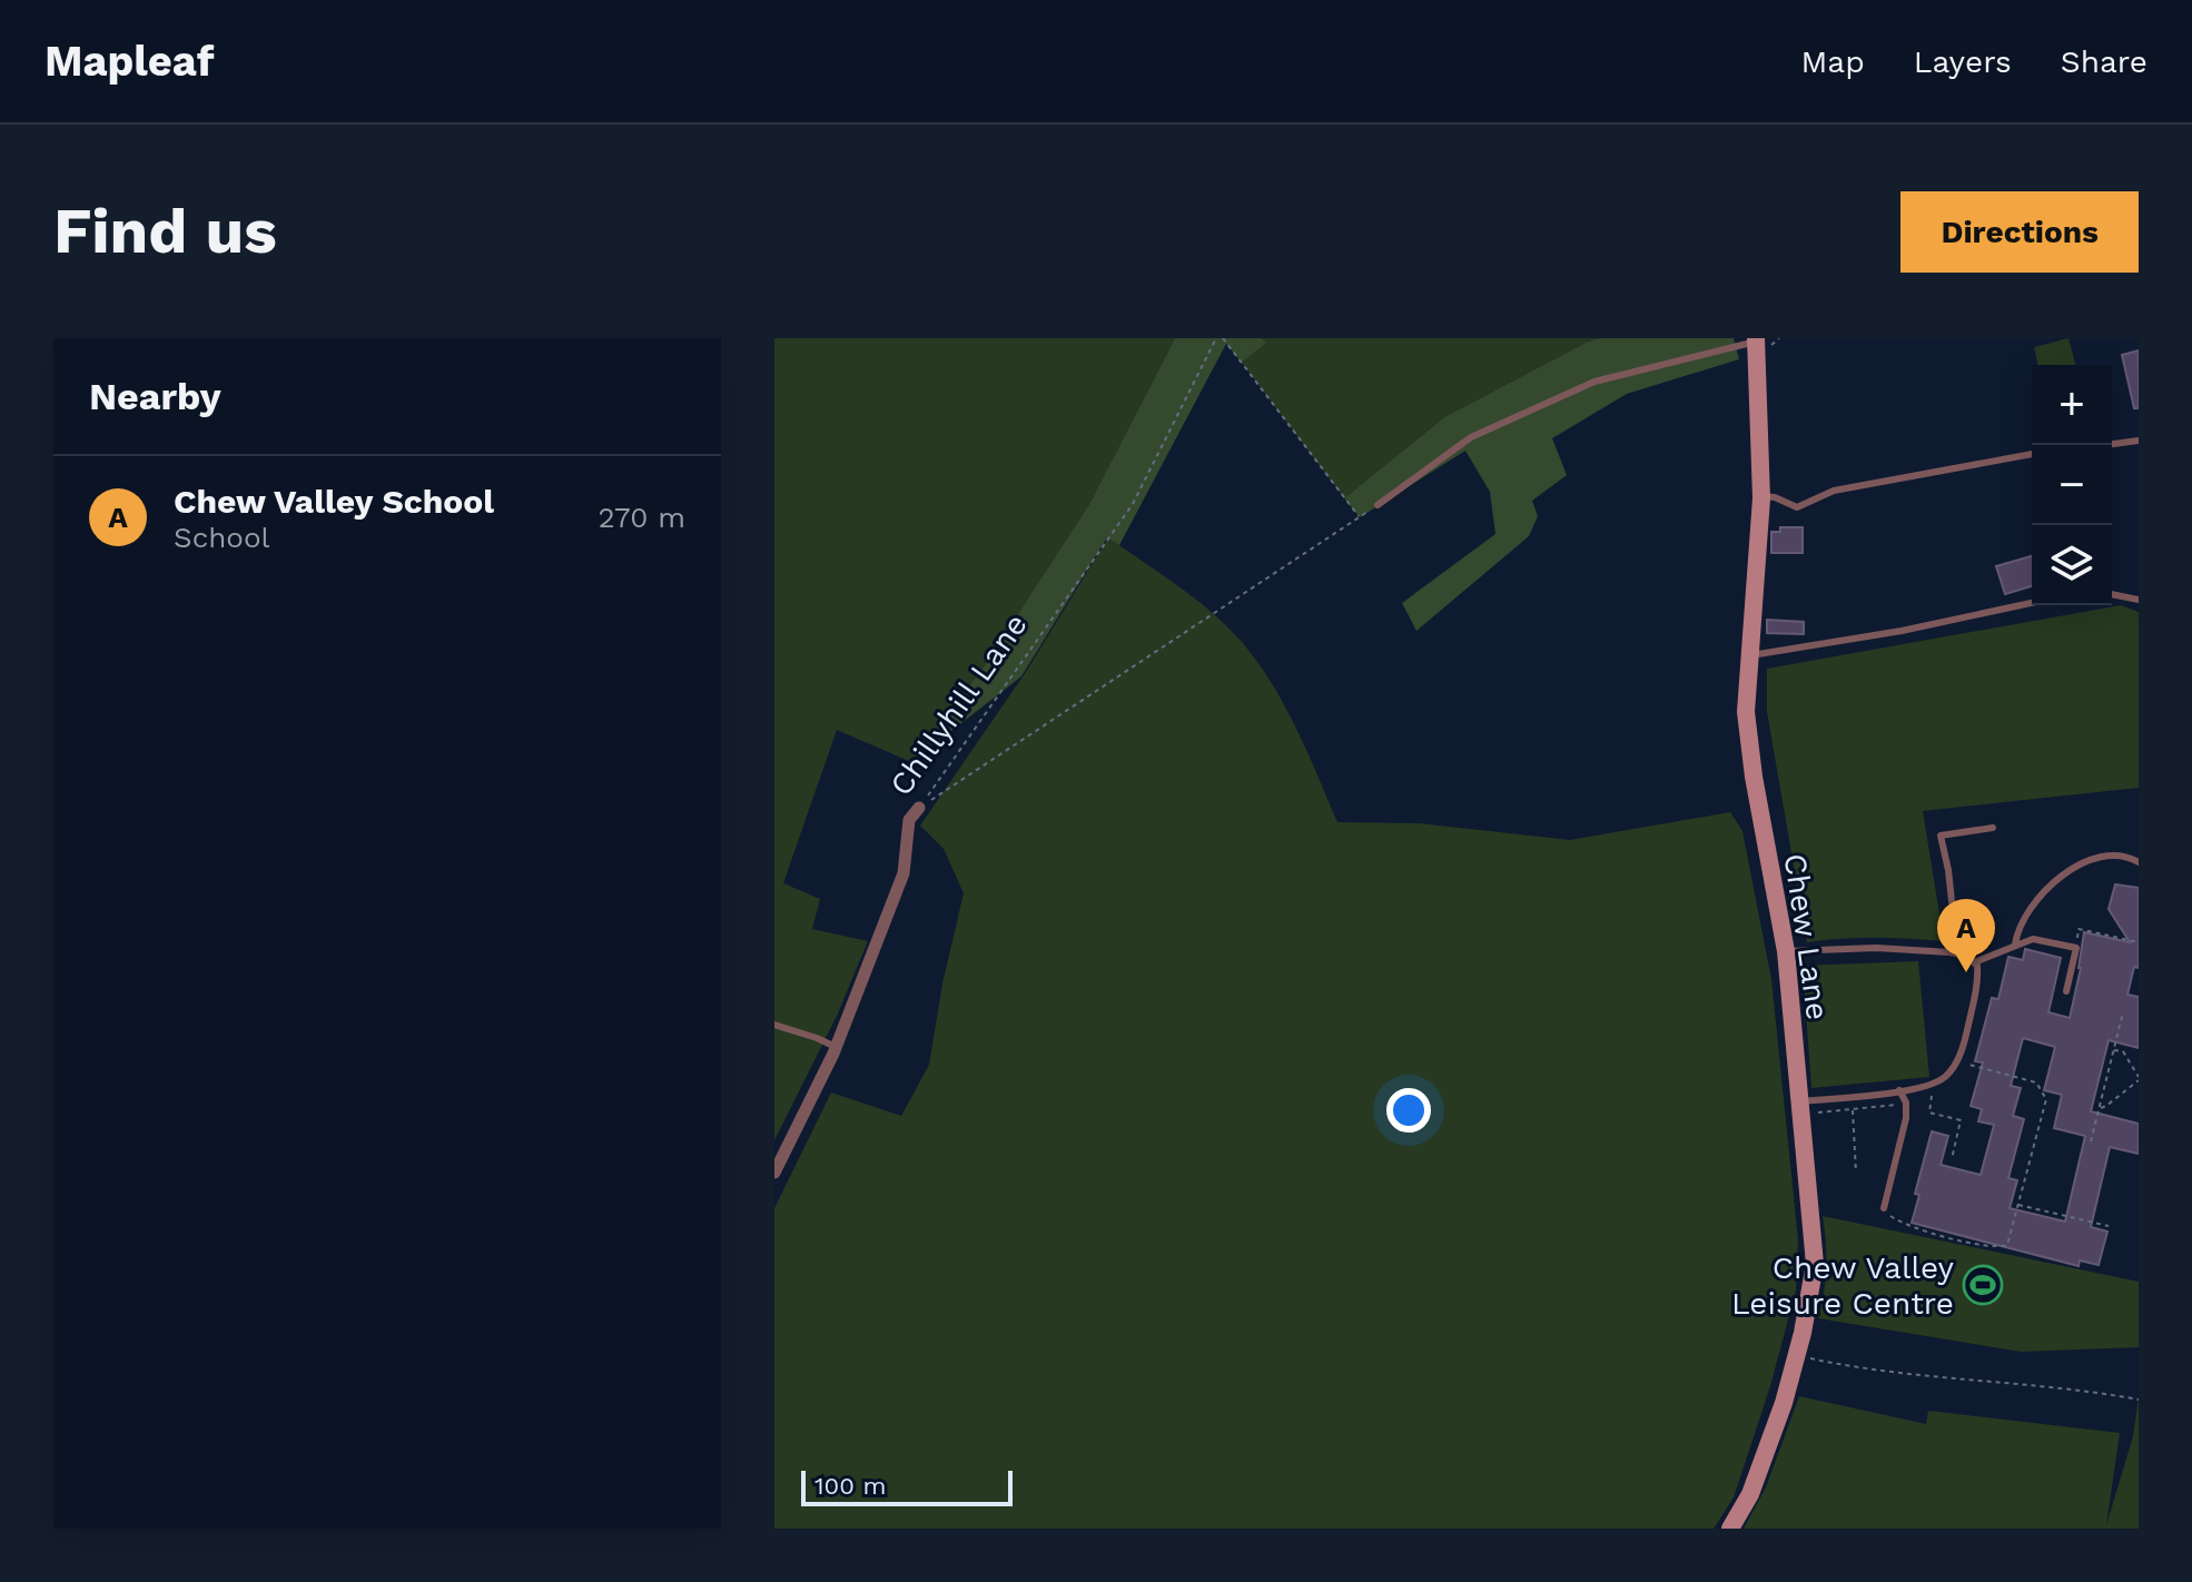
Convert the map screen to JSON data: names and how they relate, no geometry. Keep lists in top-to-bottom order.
{
  "streets": {
    "main road": ["Chew Lane"],
    "street": ["Chillyhill Lane"]
  },
  "places": {
    "sports": ["Chew Valley Leisure Centre"]
  },
  "scale_bar": "100 m",
  "page": {
    "header": "Mapleaf",
    "nav": ["Map", "Layers", "Share"],
    "buttons": "Directions",
    "title": "Find us",
    "heading": "Nearby",
    "map_buttons": ["+", "−"],
    "list": [
      {
        "mark": "A",
        "name": "Chew Valley School",
        "note": "School",
        "value": "270 m"
      }
    ],
    "pins": "A",
    "scale": "100 m"
  }
}
